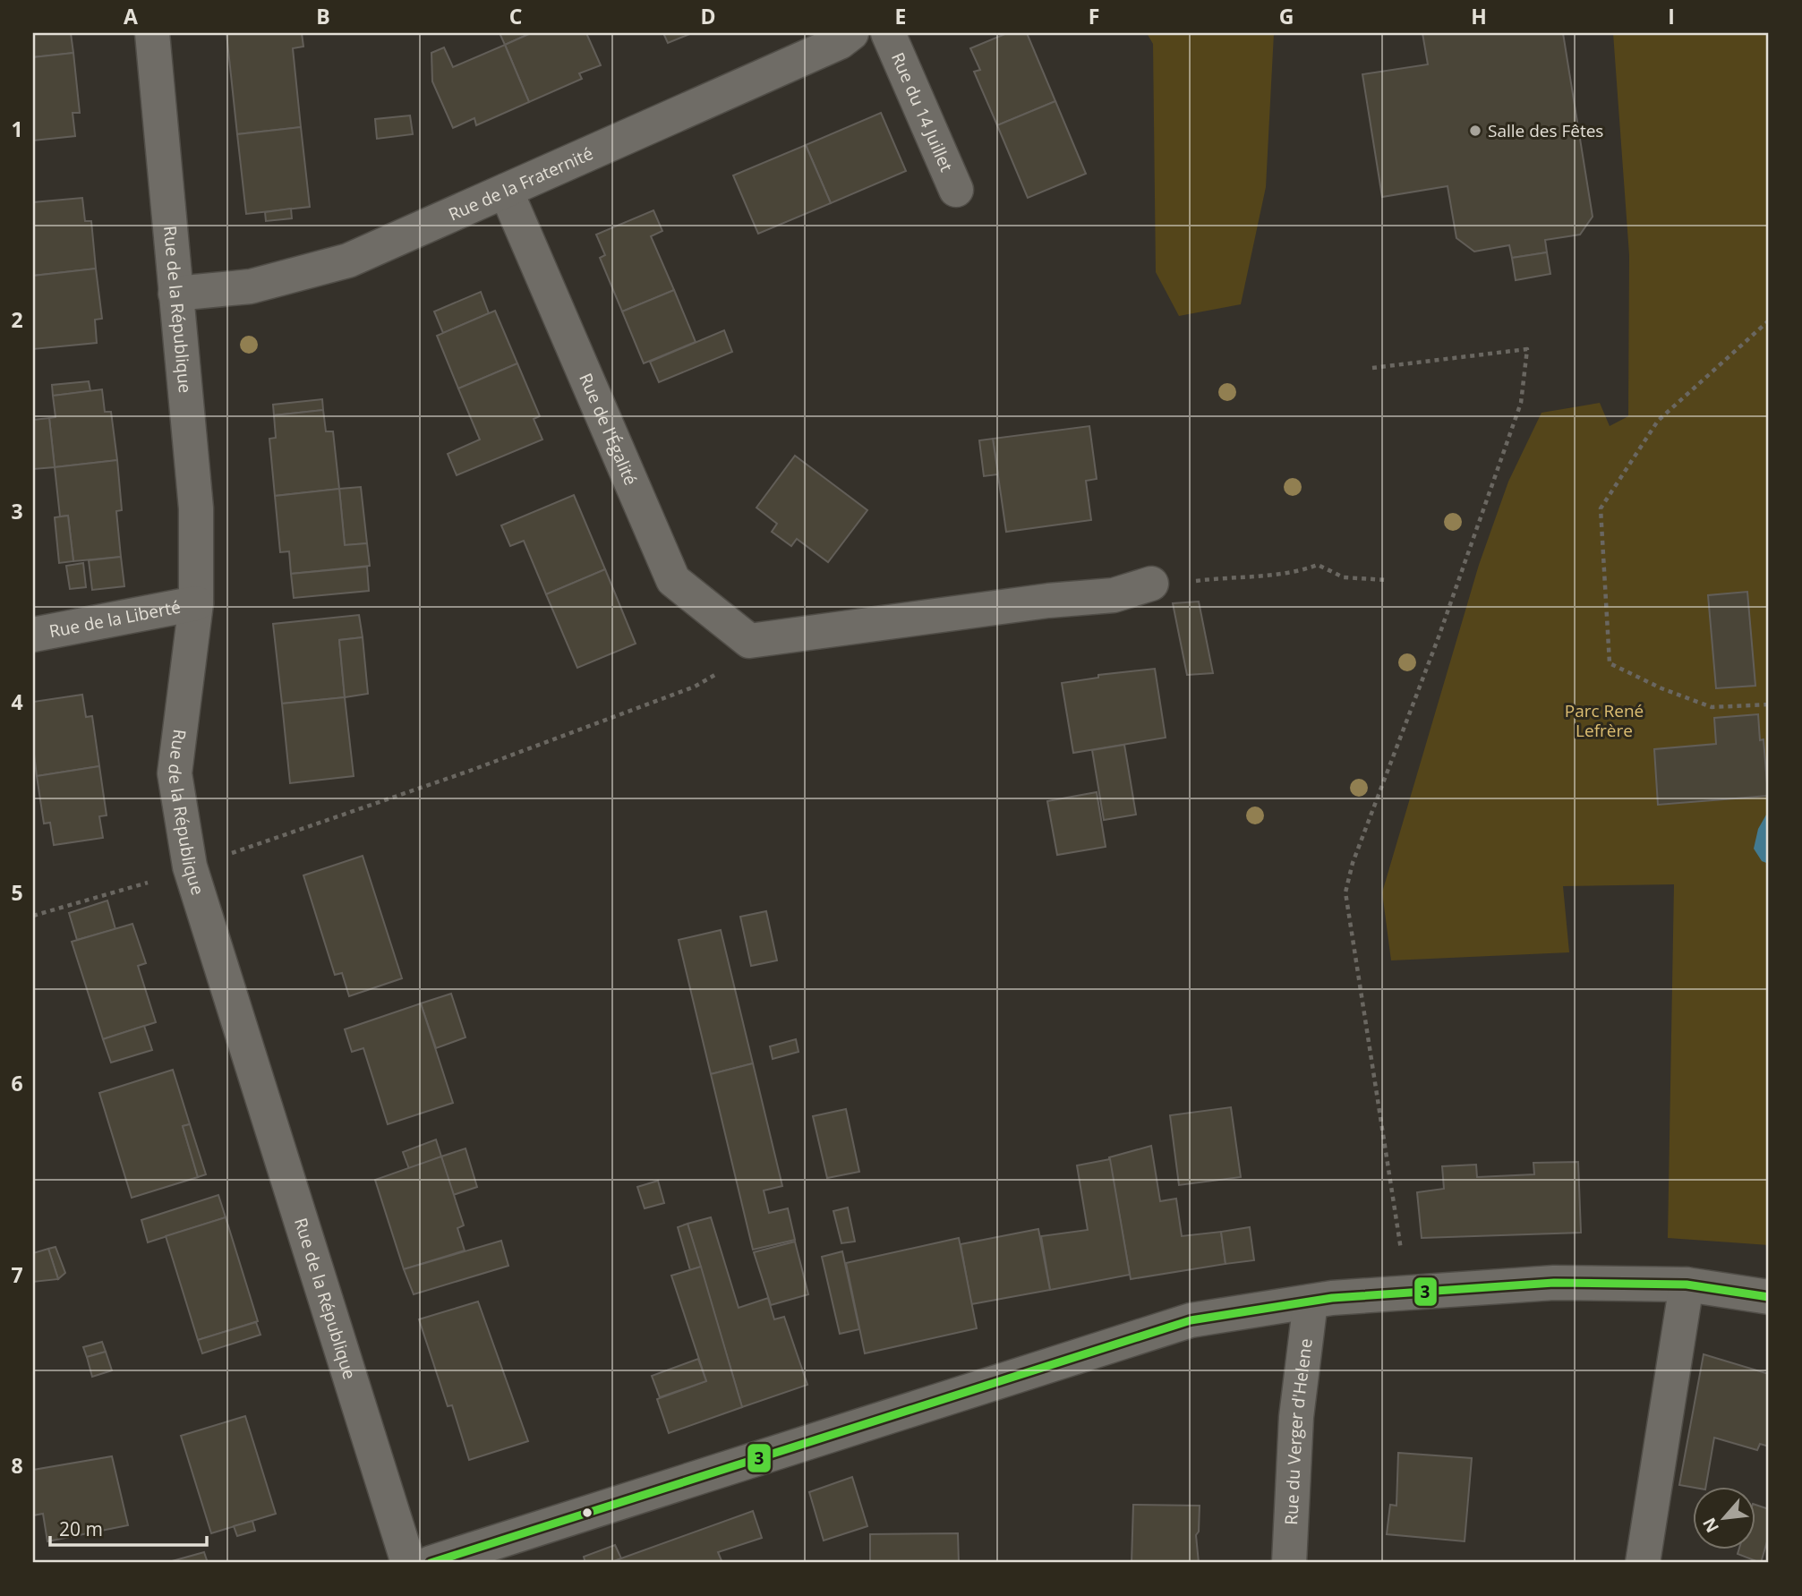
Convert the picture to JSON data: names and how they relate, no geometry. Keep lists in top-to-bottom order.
{
  "streets": {
    "street": [
      "Rue du 14 Juillet",
      "Rue de la Fraternité",
      "Rue de la République",
      "Rue de l'Égalité",
      "Rue de la Liberté",
      "Rue du Verger d'Helene"
    ]
  },
  "crossings": [
    ["Rue de la Fraternité", "Rue de la République"],
    ["Rue de la Fraternité", "Rue de l'Égalité"],
    ["Rue de la République", "Rue de la Liberté"]
  ],
  "parks": ["Parc René Lefrère"],
  "places": ["Salle des Fêtes"],
  "lines": ["transit line 3"],
  "scale_bar": "20 m",
  "north": "bottom left",
  "grid": {
    "columns": [
      "A",
      "B",
      "C",
      "D",
      "E",
      "F",
      "G",
      "H",
      "I"
    ],
    "rows": [
      "1",
      "2",
      "3",
      "4",
      "5",
      "6",
      "7",
      "8"
    ]
  }
}
